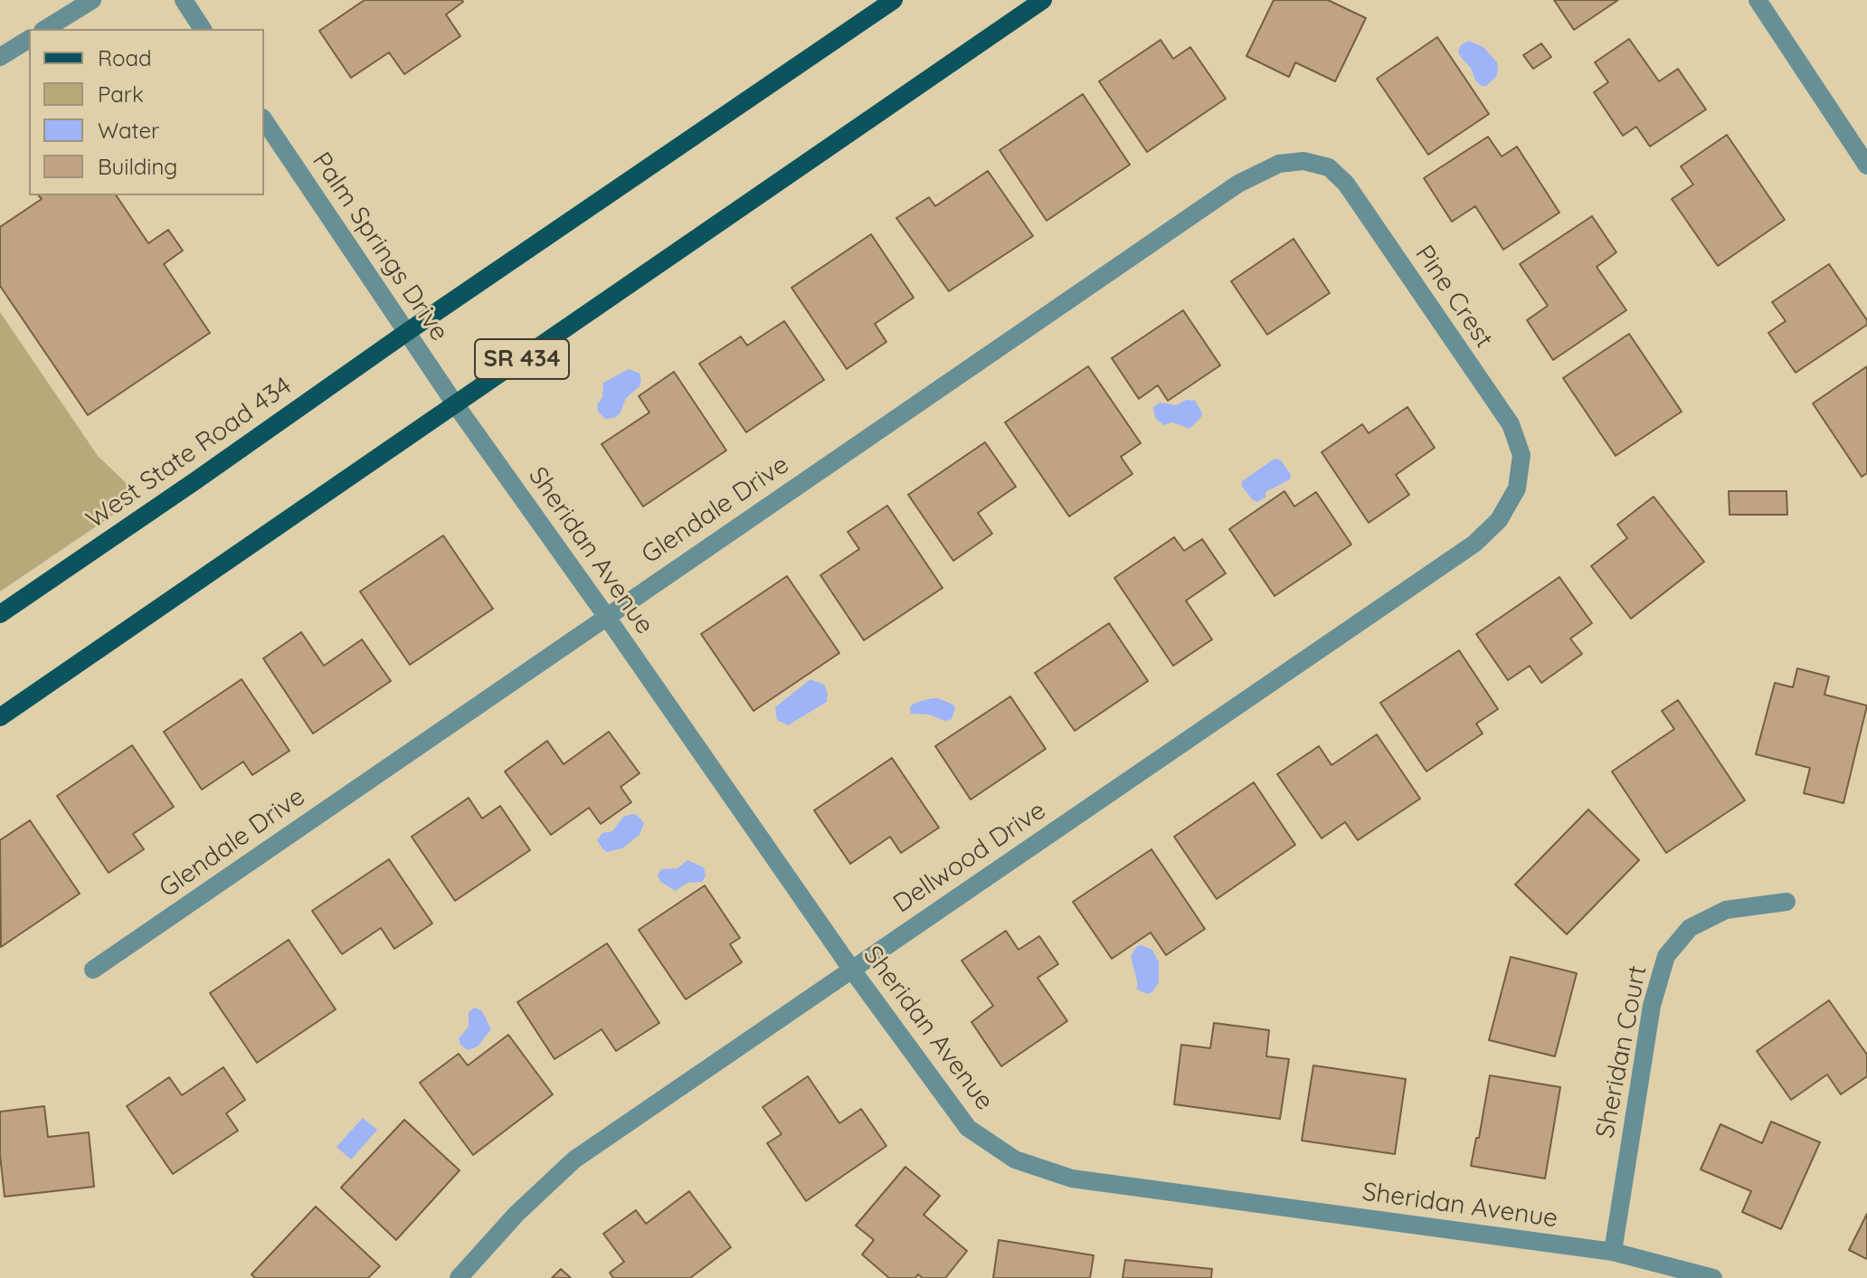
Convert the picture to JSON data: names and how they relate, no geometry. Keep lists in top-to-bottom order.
{
  "streets": {
    "main road": ["SR 434", "West State Road 434"],
    "street": [
      "Palm Springs Drive",
      "Pine Crest",
      "Glendale Drive",
      "Sheridan Avenue",
      "Dellwood Drive",
      "Sheridan Court"
    ]
  },
  "crossings": [
    ["Palm Springs Drive", "SR 434"],
    ["Palm Springs Drive", "West State Road 434"],
    ["Palm Springs Drive", "Sheridan Avenue"],
    ["Pine Crest", "Glendale Drive"],
    ["Pine Crest", "Dellwood Drive"],
    ["SR 434", "Sheridan Avenue"],
    ["Glendale Drive", "Sheridan Avenue"],
    ["Sheridan Avenue", "Dellwood Drive"],
    ["Sheridan Avenue", "Sheridan Court"]
  ],
  "legend": [
    "Road",
    "Park",
    "Water",
    "Building"
  ]
}
